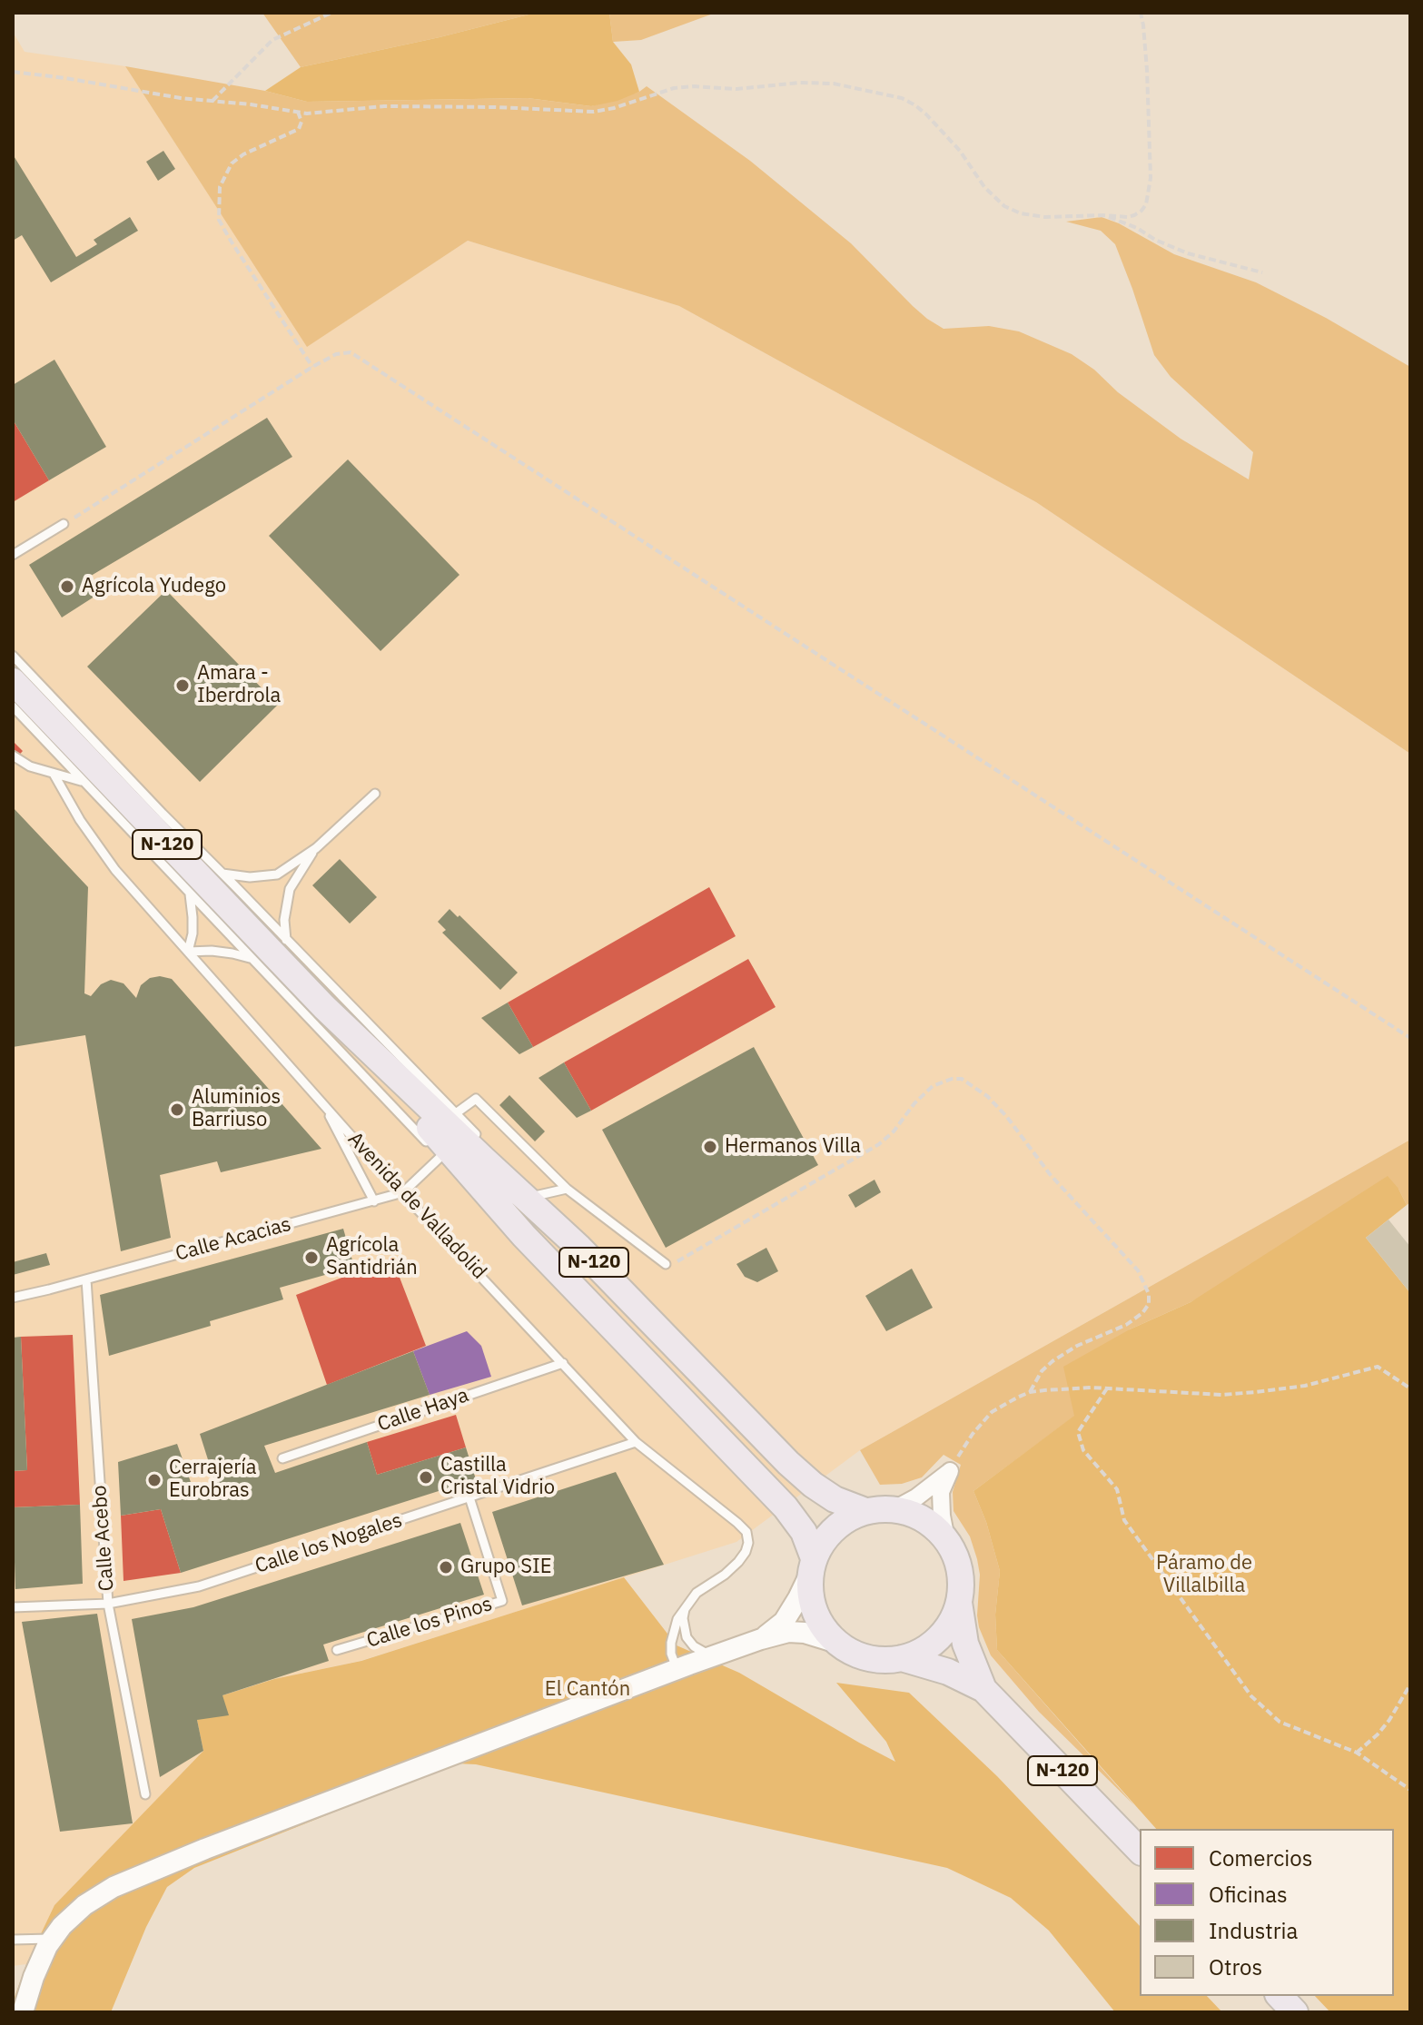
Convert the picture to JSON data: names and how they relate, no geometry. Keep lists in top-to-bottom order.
{
  "streets": {
    "highway": ["N-120"],
    "lane": [
      "Avenida de Valladolid",
      "Calle Acacias",
      "Calle Haya",
      "Calle Acebo",
      "Calle los Nogales",
      "Calle los Pinos"
    ]
  },
  "crossings": [
    ["Avenida de Valladolid", "Calle Acacias"],
    ["Avenida de Valladolid", "Calle Haya"],
    ["Avenida de Valladolid", "Calle los Nogales"],
    ["Calle Acacias", "Calle Acebo"],
    ["Calle Acebo", "Calle los Nogales"],
    ["Calle los Nogales", "Calle los Pinos"]
  ],
  "parks": ["Páramo de Villalbilla", "El Cantón"],
  "places": [
    "Agrícola Yudego",
    "Amara - Iberdrola",
    "Aluminios Barriuso",
    "Hermanos Villa",
    "Agrícola Santidrián",
    "Castilla Cristal Vidrio",
    "Cerrajería Eurobras",
    "Grupo SIE"
  ],
  "legend": [
    "Comercios",
    "Oficinas",
    "Industria",
    "Otros"
  ]
}
